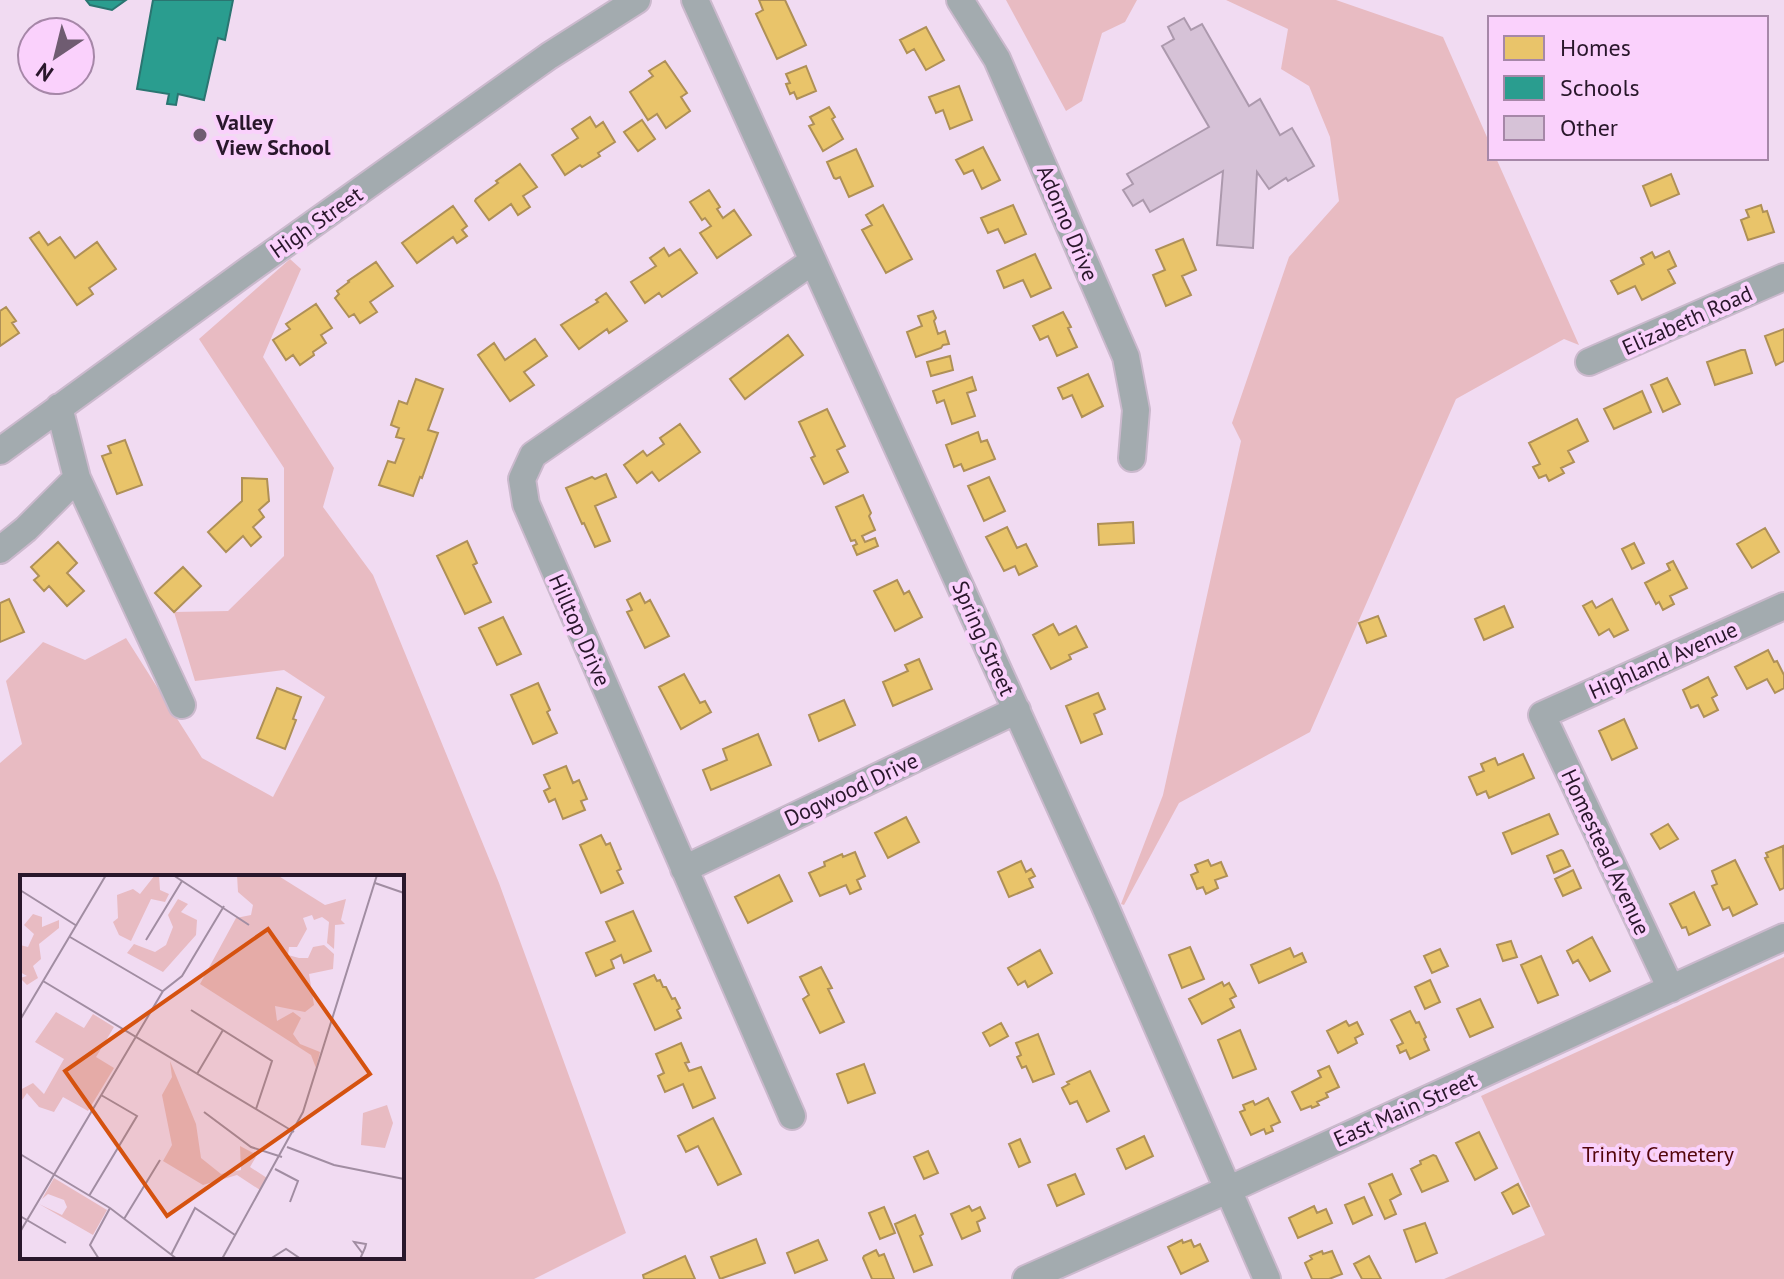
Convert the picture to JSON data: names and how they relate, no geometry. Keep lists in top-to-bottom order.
{
  "streets": {
    "street": [
      "High Street",
      "Adorno Drive",
      "Elizabeth Road",
      "Hilltop Drive",
      "Spring Street",
      "Highland Avenue",
      "Dogwood Drive",
      "Homestead Avenue",
      "East Main Street"
    ]
  },
  "crossings": [
    ["Hilltop Drive", "Spring Street"],
    ["Hilltop Drive", "Dogwood Drive"],
    ["Spring Street", "Dogwood Drive"],
    ["Spring Street", "East Main Street"],
    ["Highland Avenue", "Homestead Avenue"],
    ["Homestead Avenue", "East Main Street"]
  ],
  "parks": ["Trinity Cemetery"],
  "places": ["Valley View School"],
  "legend": ["Homes", "Schools", "Other"],
  "north": "bottom left"
}
